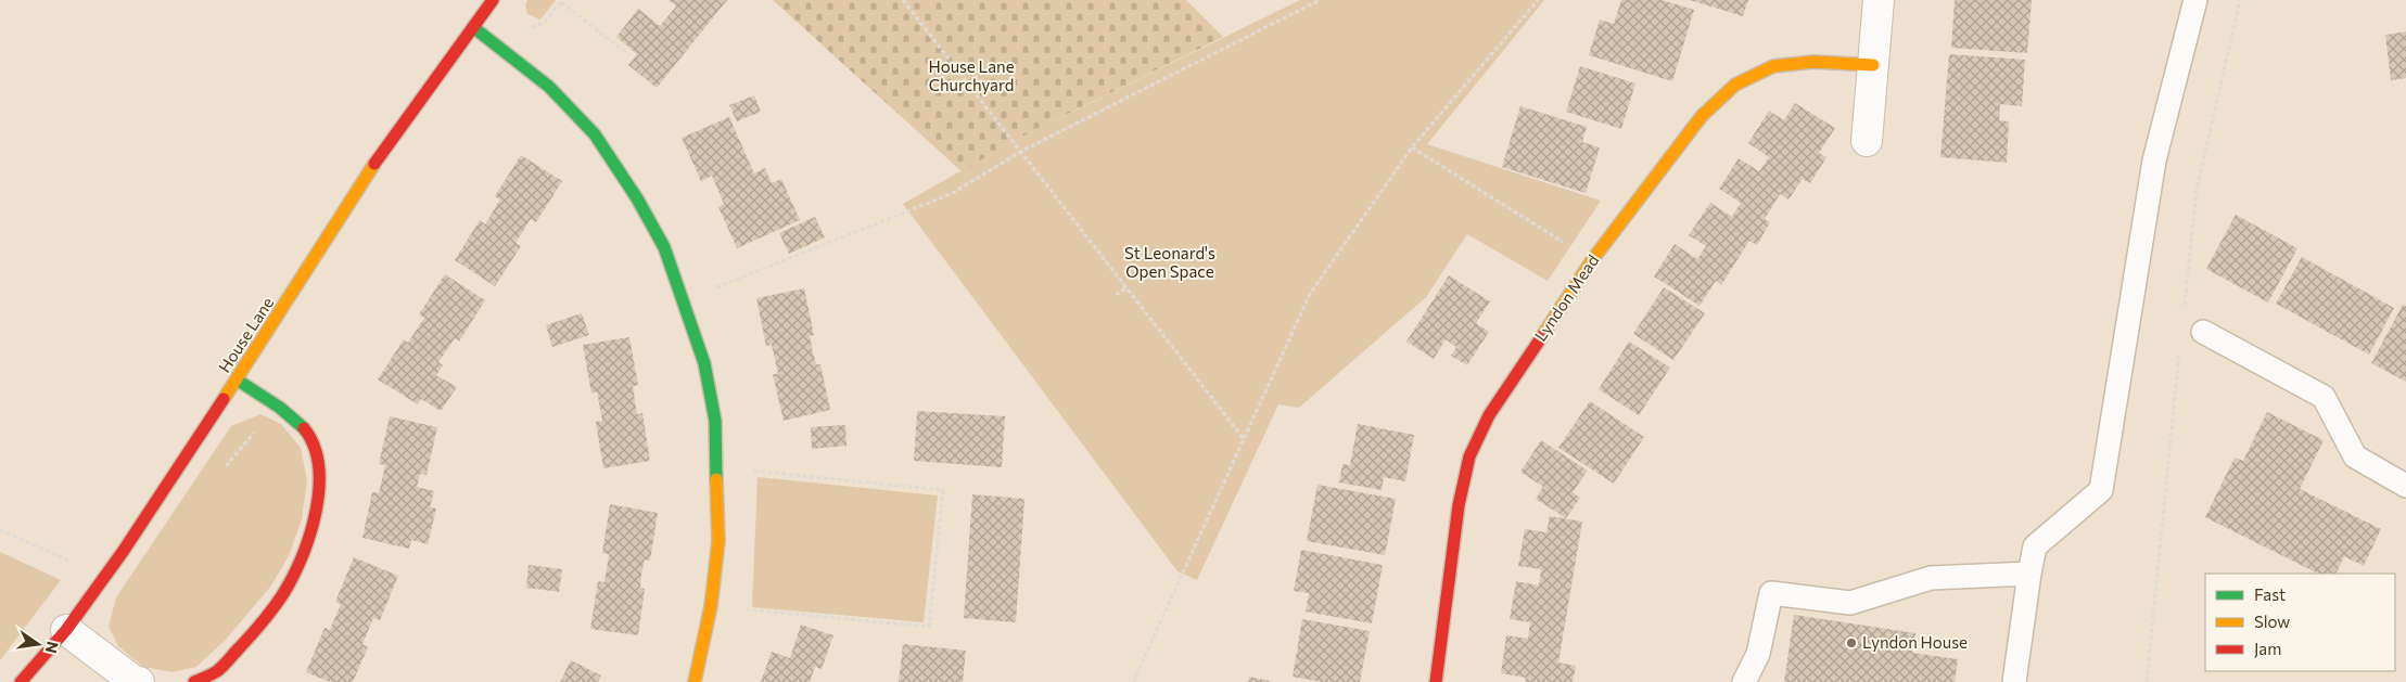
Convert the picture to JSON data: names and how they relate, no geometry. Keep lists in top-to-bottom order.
{
  "streets": {
    "street": ["Lyndon Mead", "House Lane"]
  },
  "parks": ["House Lane Churchyard", "St Leonard's Open Space"],
  "places": ["Lyndon House"],
  "legend": ["Fast", "Slow", "Jam"],
  "north": "right"
}
